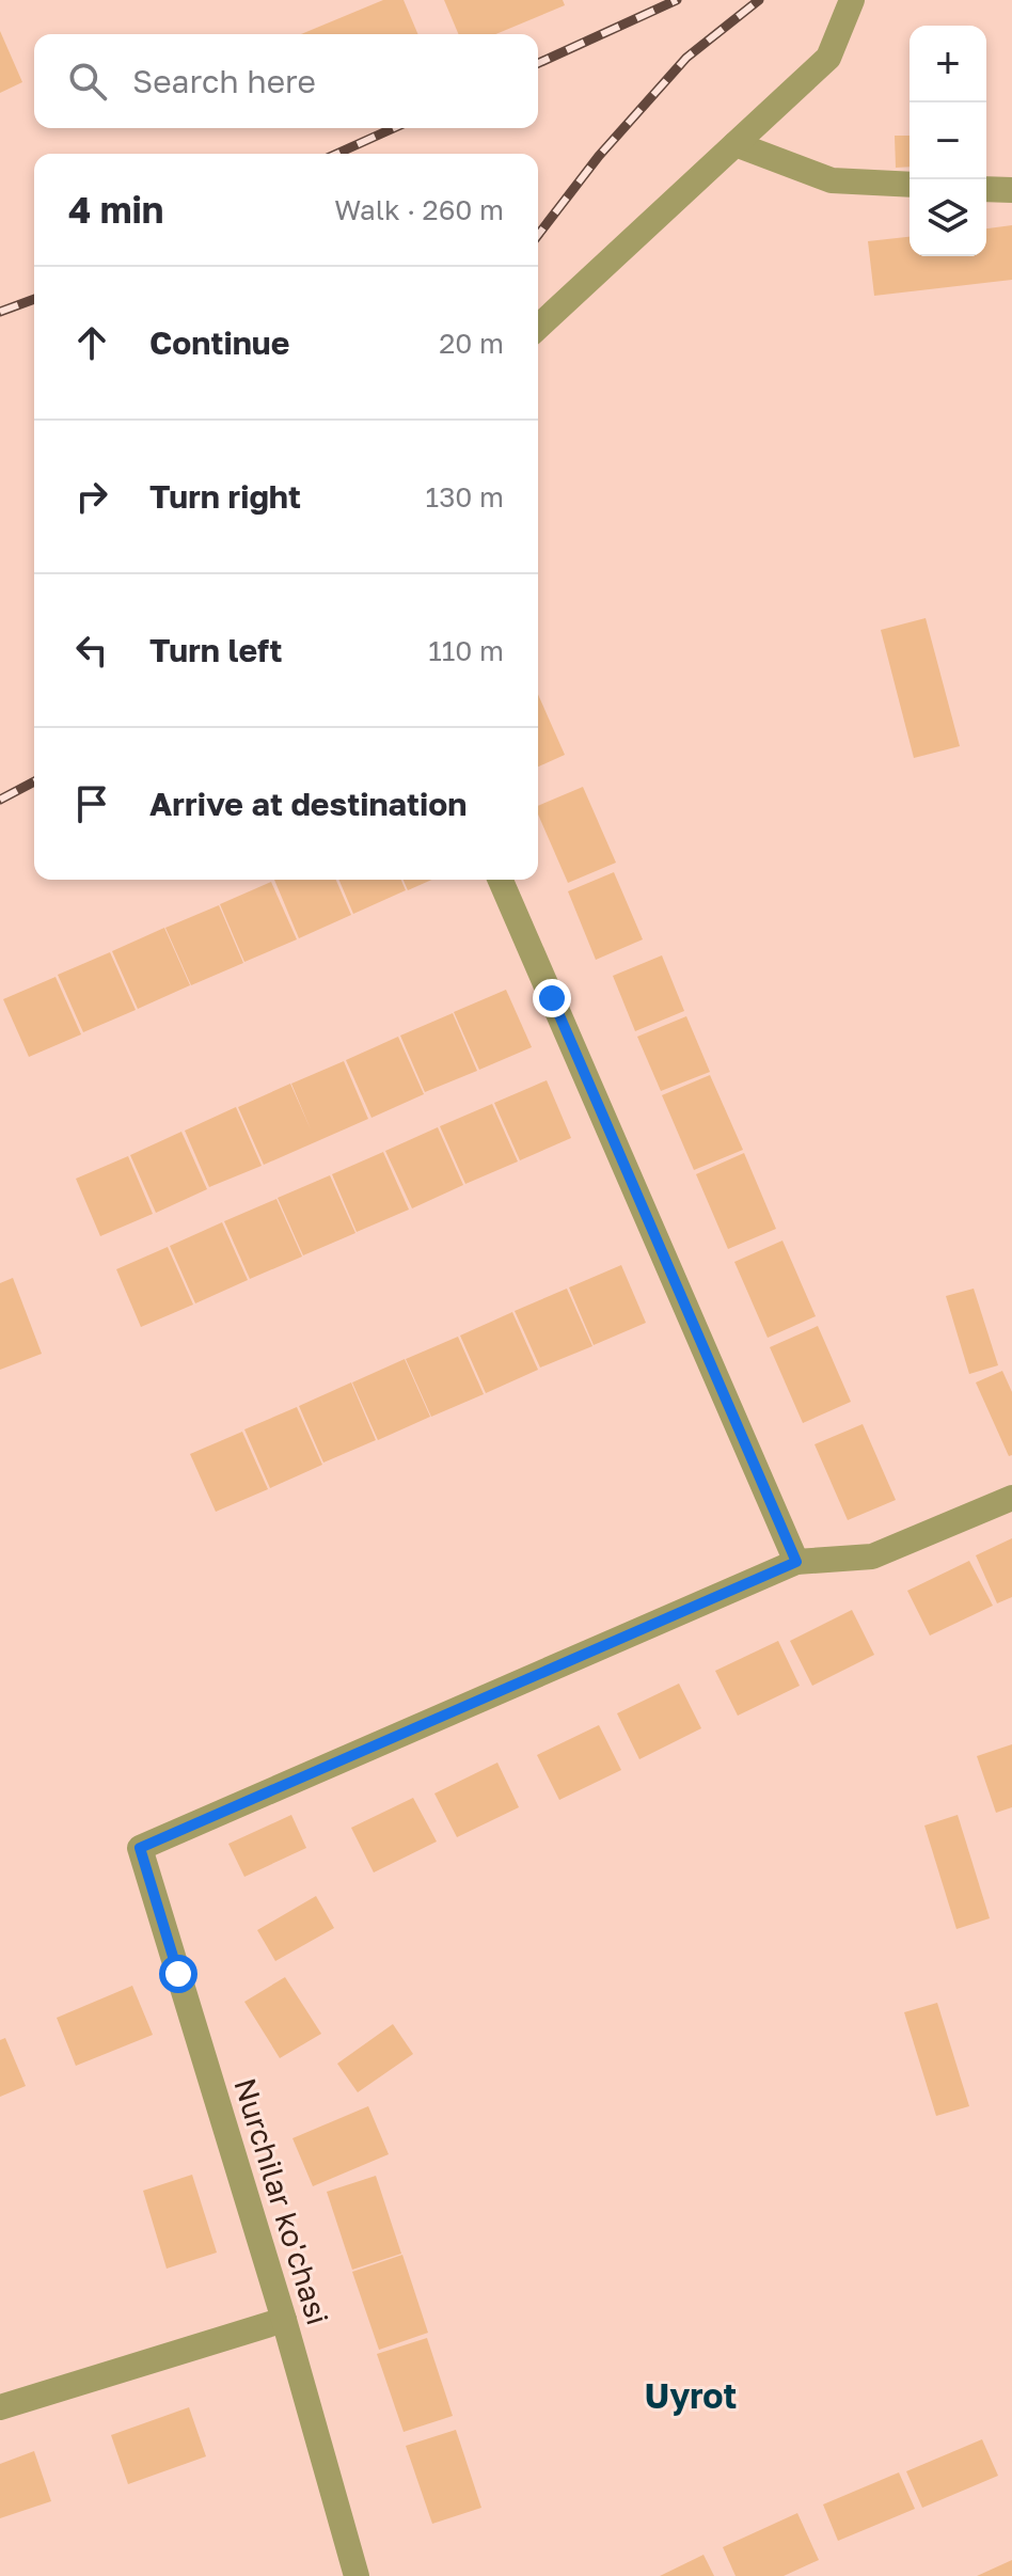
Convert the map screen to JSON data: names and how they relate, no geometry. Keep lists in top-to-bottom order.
{
  "streets": {
    "street": ["Nurchilar ko'chasi"]
  },
  "districts": ["Uyrot"],
  "page": {
    "map_buttons": ["+", "−"],
    "search": "Search here",
    "heading": ["4 min", "Walk · 260 m"],
    "list": [
      ["Continue", "20 m"],
      ["Turn right", "130 m"],
      ["Turn left", "110 m"],
      "Arrive at destination"
    ]
  }
}
